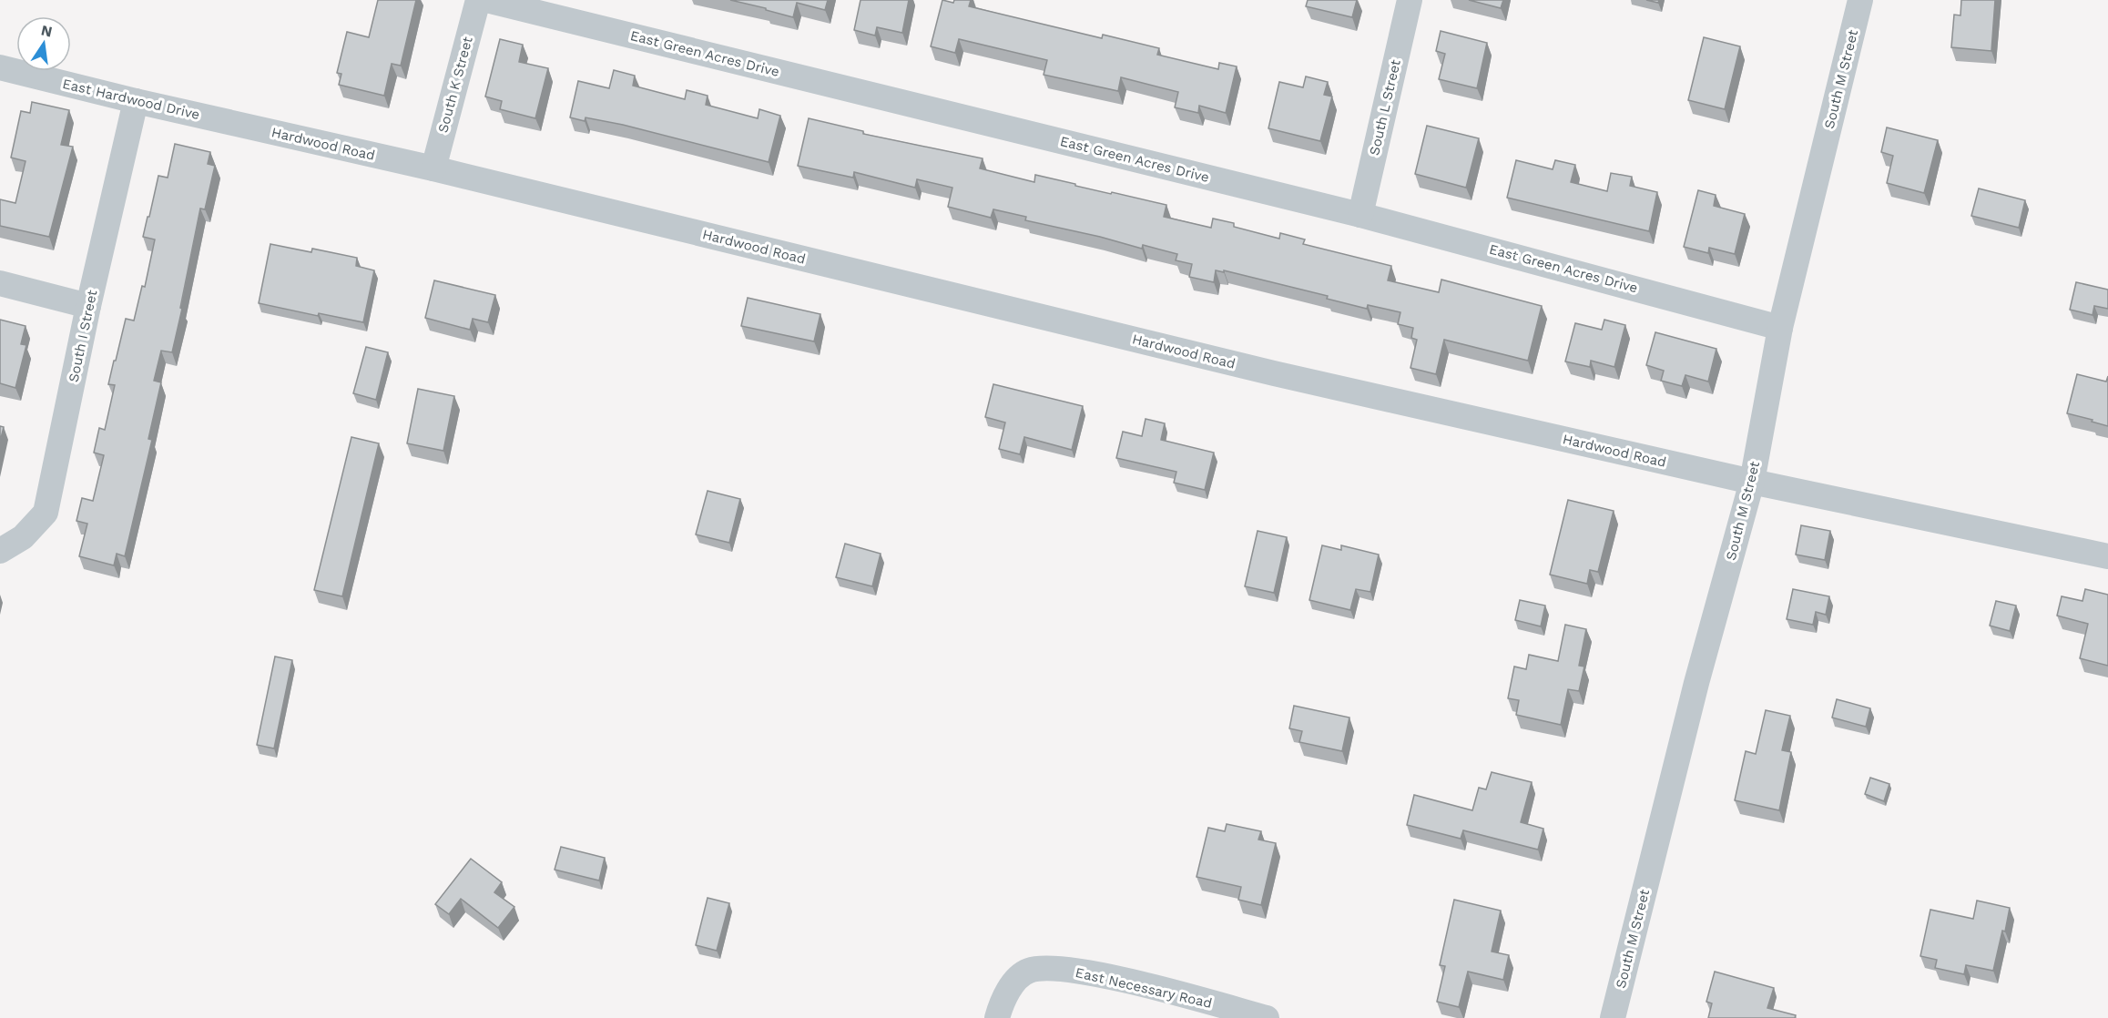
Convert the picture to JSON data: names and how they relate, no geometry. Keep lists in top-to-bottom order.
{
  "streets": {
    "street": [
      "East Green Acres Drive",
      "South M Street",
      "South K Street",
      "East Hardwood Drive",
      "South L Street",
      "Hardwood Road",
      "South I Street",
      "East Necessary Road"
    ]
  },
  "crossings": [
    ["East Green Acres Drive", "South M Street"],
    ["East Green Acres Drive", "South L Street"],
    ["South M Street", "Hardwood Road"],
    ["South K Street", "Hardwood Road"],
    ["East Hardwood Drive", "Hardwood Road"],
    ["East Hardwood Drive", "South I Street"]
  ],
  "north": "top"
}
